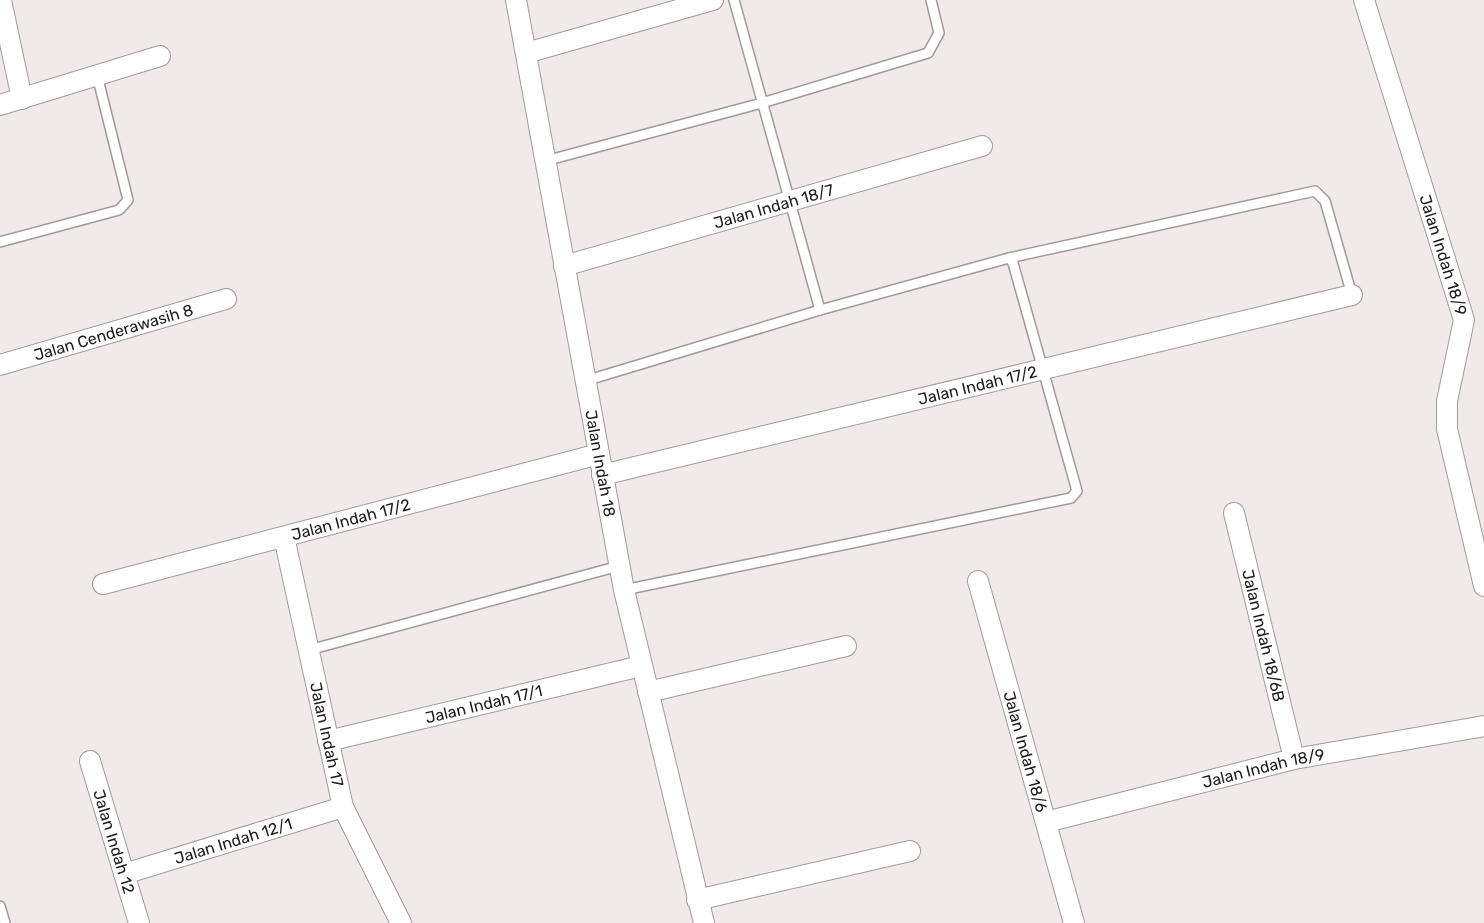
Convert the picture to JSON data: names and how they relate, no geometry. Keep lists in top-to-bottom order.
{
  "streets": {
    "street": [
      "Jalan Indah 18/7",
      "Jalan Indah 18/9",
      "Jalan Cenderawasih 8",
      "Jalan Indah 17/2",
      "Jalan Indah 18",
      "Jalan Indah 18/6B",
      "Jalan Indah 17/1",
      "Jalan Indah 17",
      "Jalan Indah 18/6",
      "Jalan Indah 12/1",
      "Jalan Indah 12"
    ]
  },
  "crossings": [
    ["Jalan Indah 18/7", "Jalan Indah 18"],
    ["Jalan Indah 18/9", "Jalan Indah 18/6B"],
    ["Jalan Indah 18/9", "Jalan Indah 18/6"],
    ["Jalan Indah 17/2", "Jalan Indah 18"],
    ["Jalan Indah 17/2", "Jalan Indah 17"],
    ["Jalan Indah 18", "Jalan Indah 17/1"],
    ["Jalan Indah 17/1", "Jalan Indah 17"],
    ["Jalan Indah 17", "Jalan Indah 12/1"],
    ["Jalan Indah 12/1", "Jalan Indah 12"]
  ]
}
